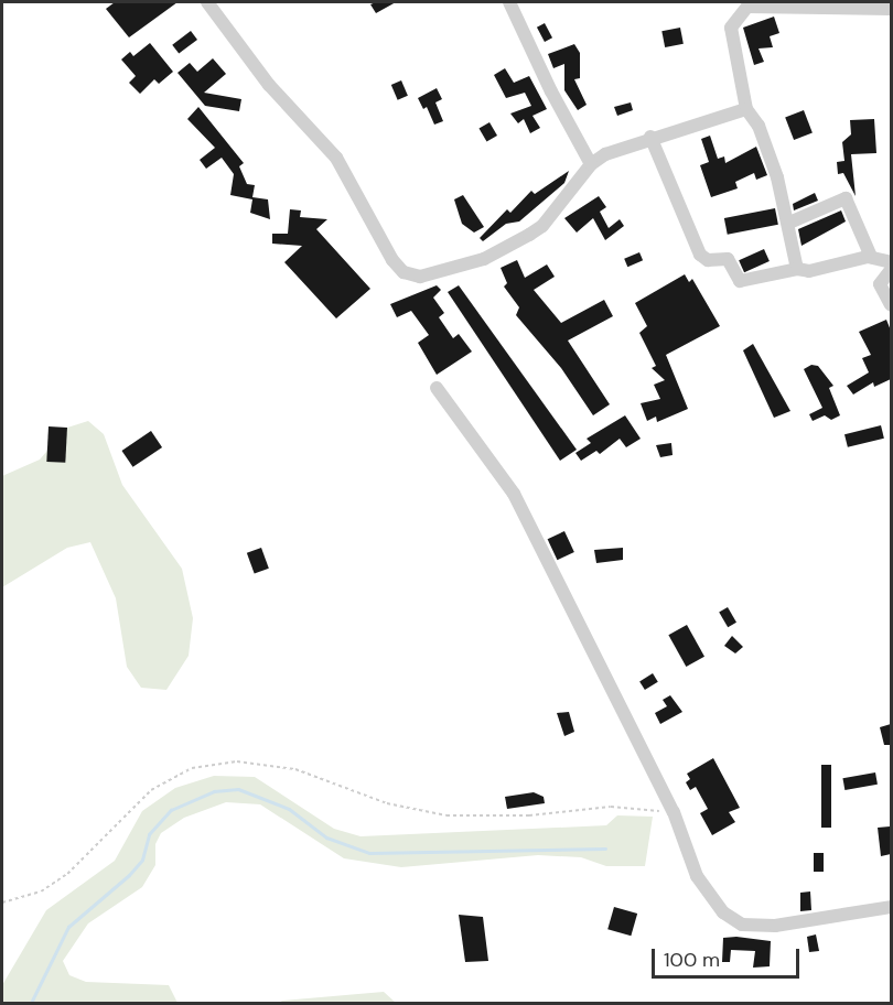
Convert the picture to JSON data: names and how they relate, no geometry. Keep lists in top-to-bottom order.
{
  "scale_bar": "100 m"
}
